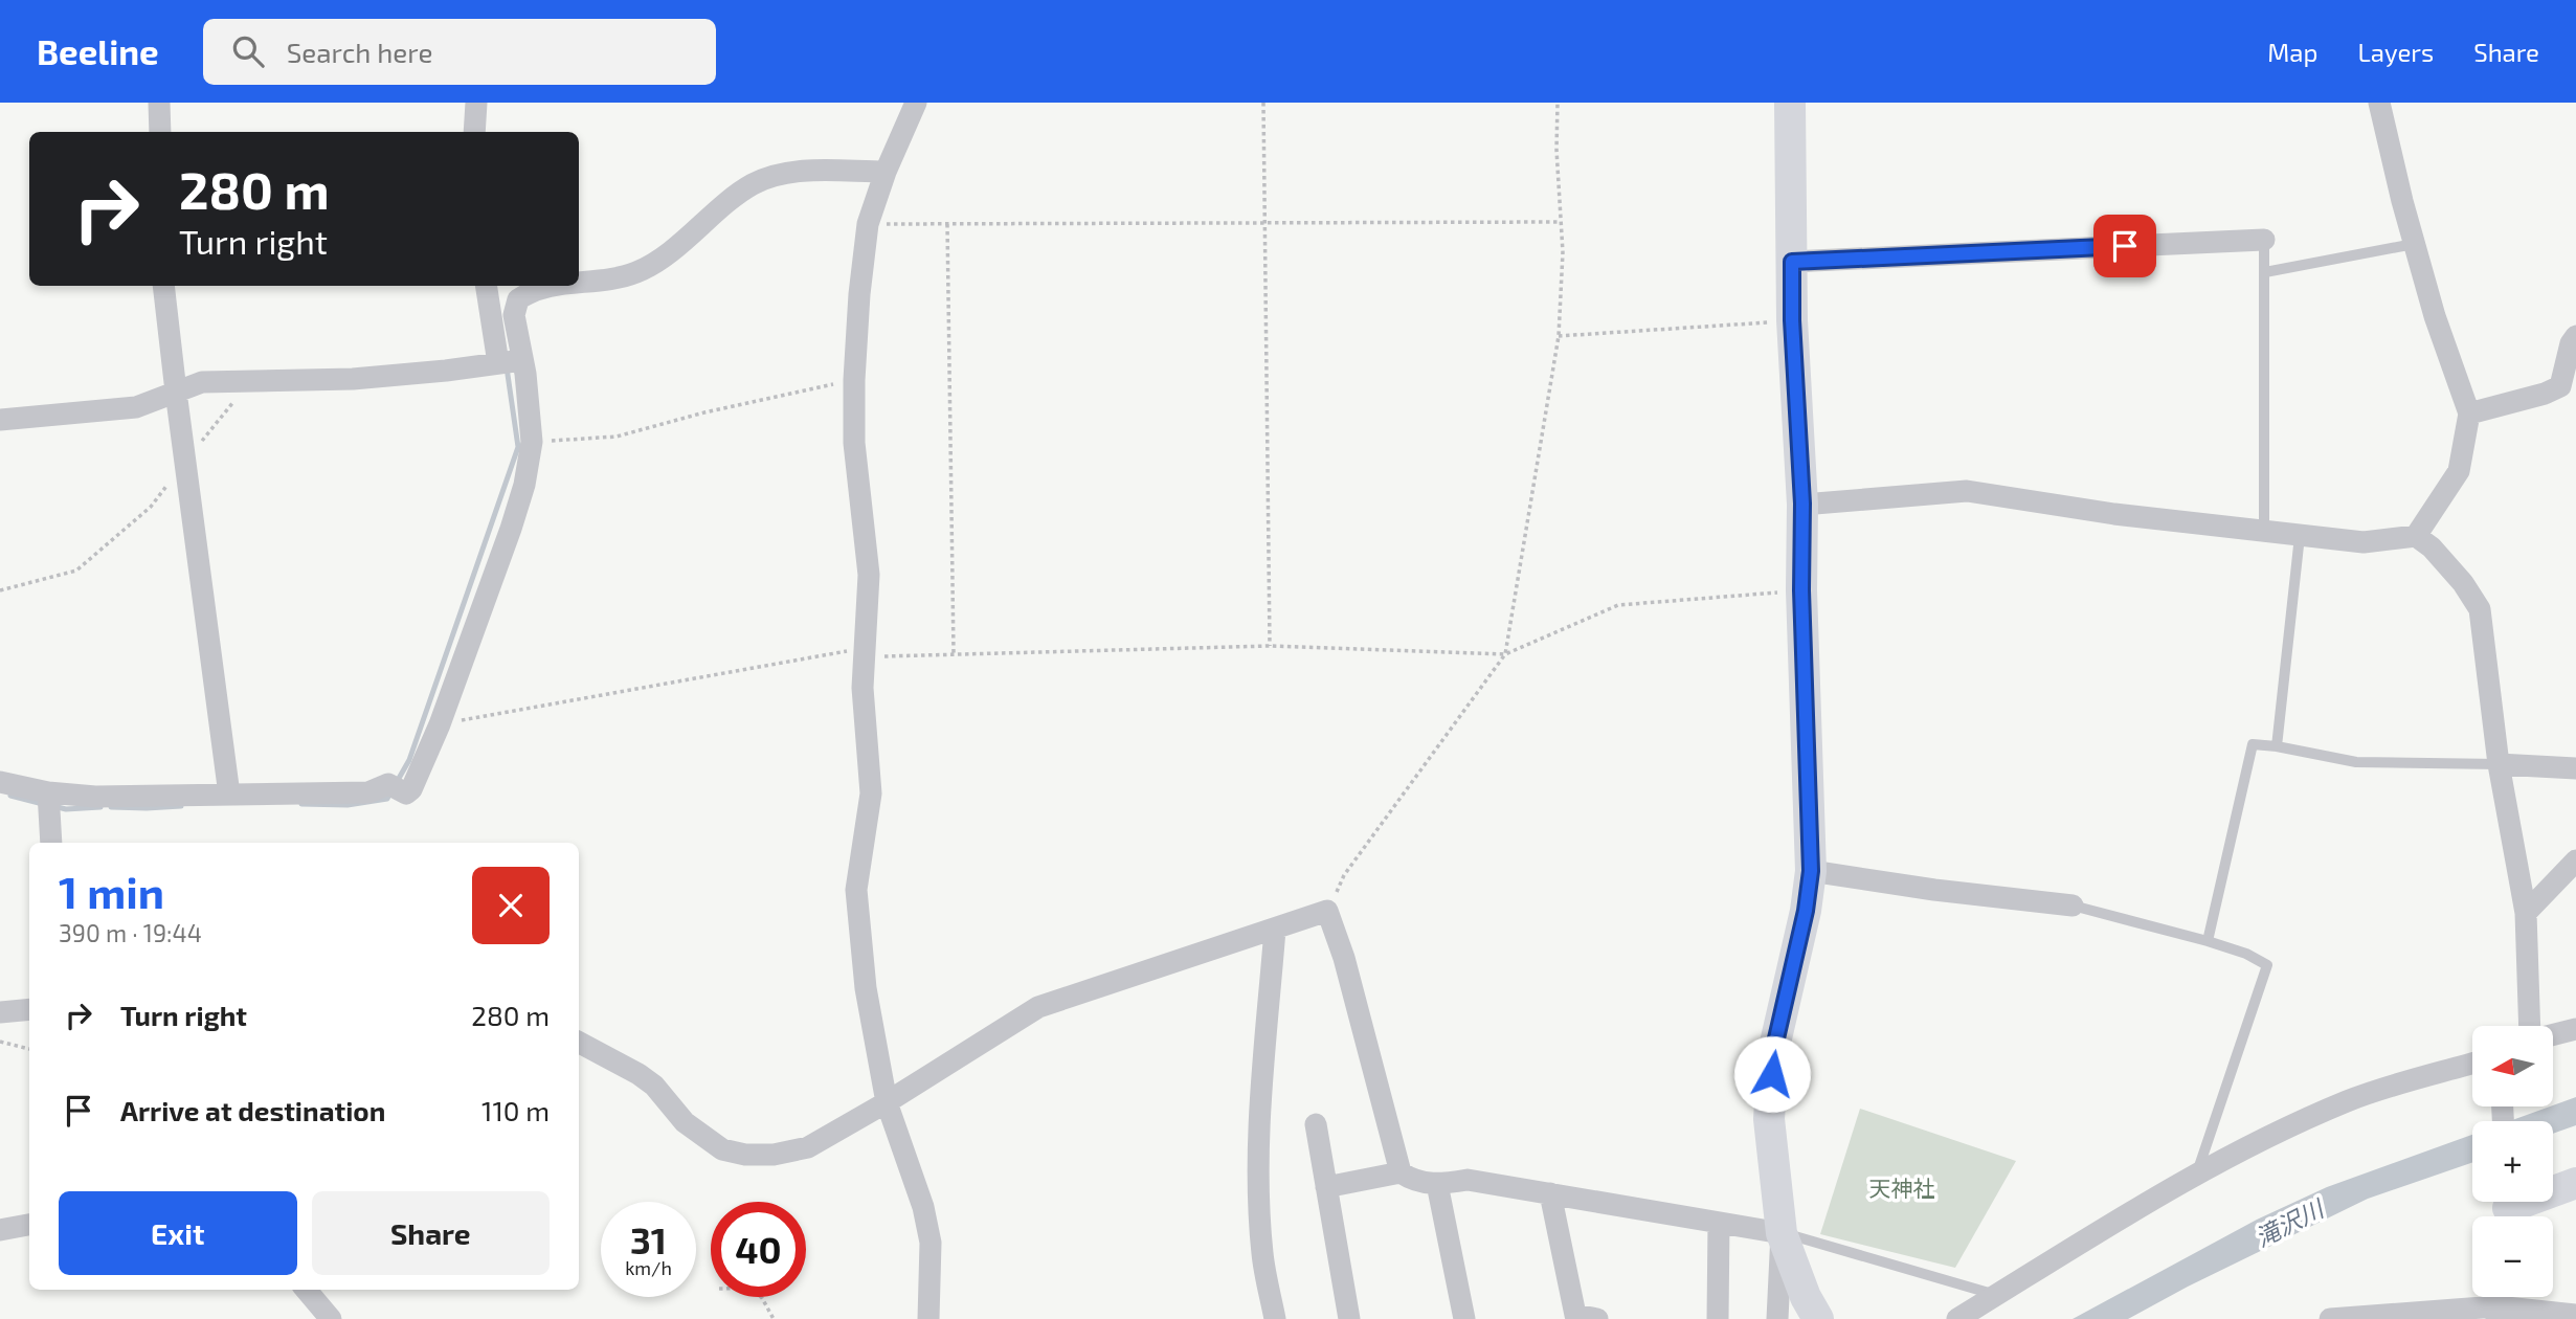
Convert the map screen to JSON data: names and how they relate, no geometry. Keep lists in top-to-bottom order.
{
  "water": ["滝沢川"],
  "parks": ["天神社"],
  "north": "left",
  "page": {
    "header": "Beeline",
    "search": "Search here",
    "nav": ["Map", "Layers", "Share"],
    "turn": ["280 m", "Turn right"],
    "heading": ["1 min", "390 m · 19:44"],
    "list": [
      {
        "name": "Turn right",
        "value": "280 m"
      },
      {
        "name": "Arrive at destination",
        "value": "110 m"
      }
    ],
    "map_buttons": ["+", "−"],
    "buttons": ["Exit", "Share"],
    "speed": "31 km/h",
    "limit": "40"
  }
}
